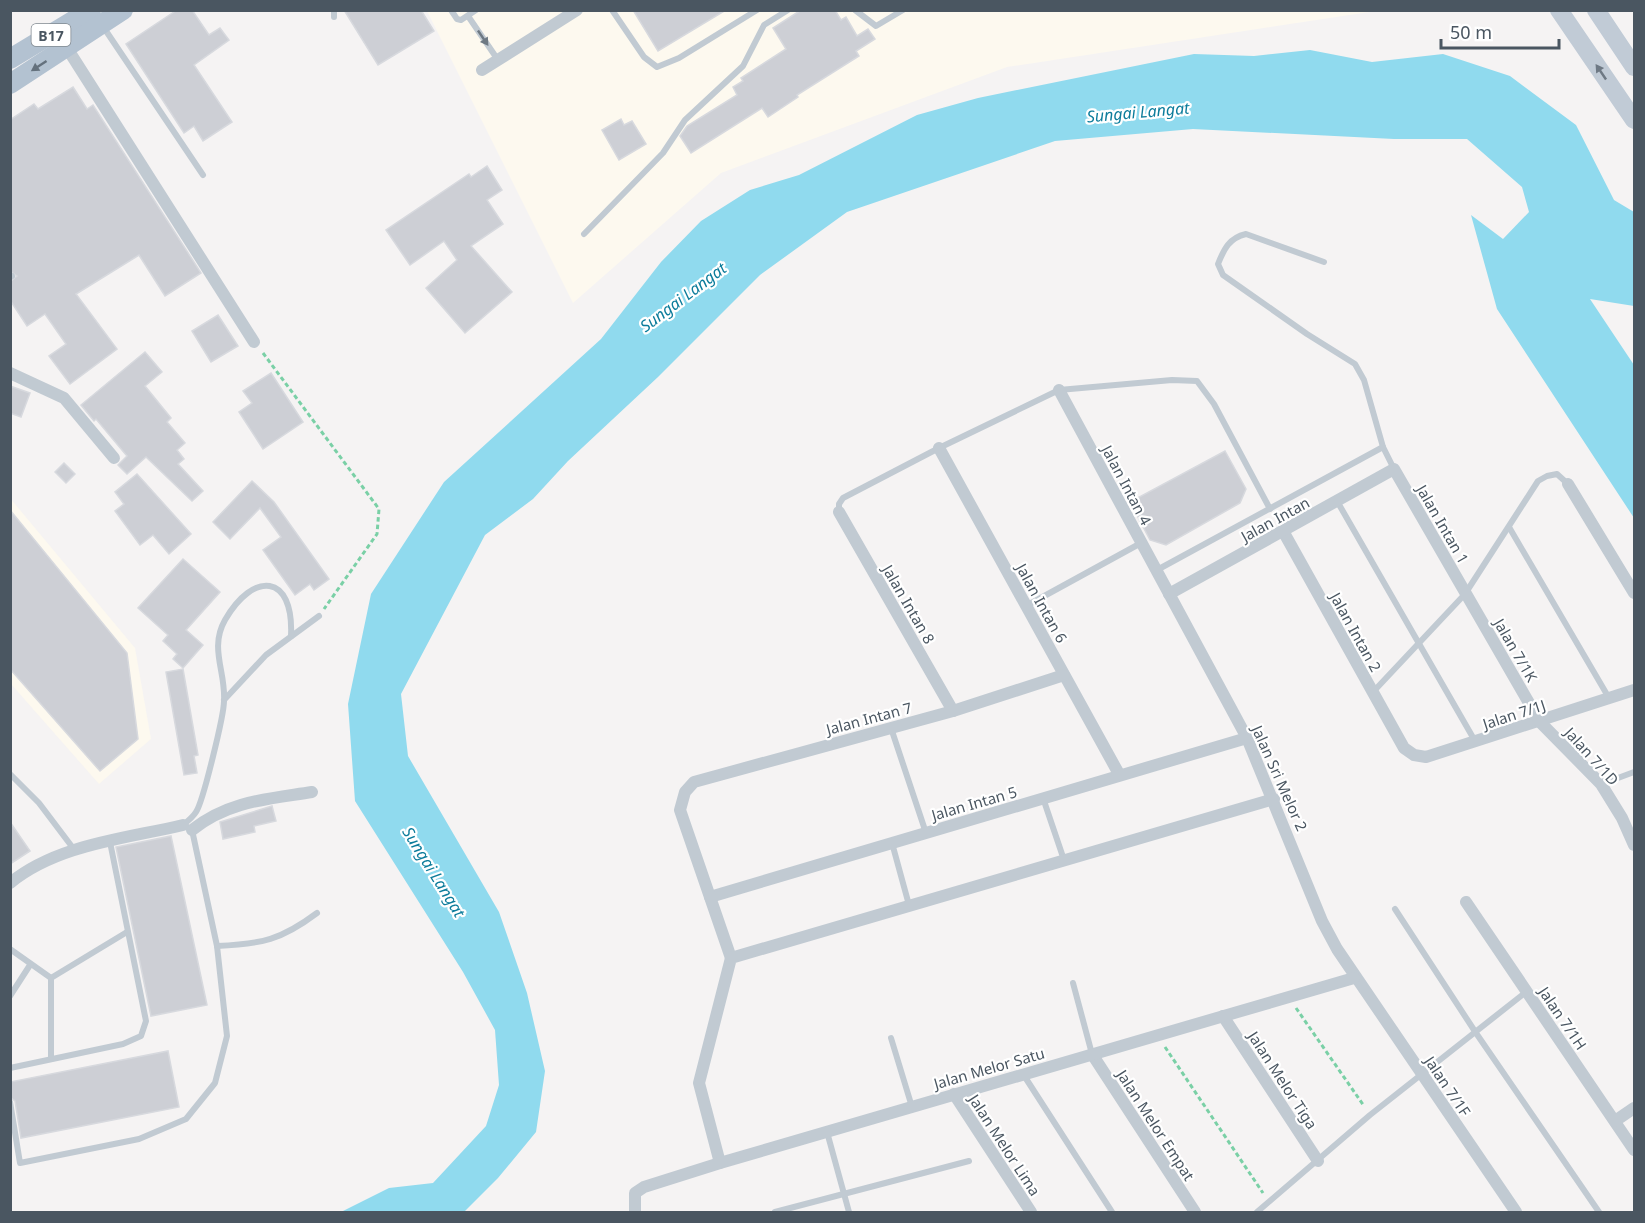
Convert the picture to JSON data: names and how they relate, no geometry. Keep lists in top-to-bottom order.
{
  "streets": {
    "main road": ["B17"],
    "street": [
      "Jalan Intan 4",
      "Jalan Intan",
      "Jalan Intan 1",
      "Jalan Intan 6",
      "Jalan Intan 8",
      "Jalan Intan 2",
      "Jalan 7/1K",
      "Jalan 7/1J",
      "Jalan Intan 7",
      "Jalan 7/1D",
      "Jalan Sri Melor 2",
      "Jalan Intan 5",
      "Jalan 7/1H",
      "Jalan Melor Satu",
      "Jalan Melor Tiga",
      "Jalan 7/1F",
      "Jalan Melor Empat",
      "Jalan Melor Lima"
    ]
  },
  "crossings": [
    ["Jalan Intan 4", "Jalan Intan"],
    ["Jalan Intan 4", "Jalan Sri Melor 2"],
    ["Jalan Intan", "Jalan Intan 1"],
    ["Jalan Intan", "Jalan Intan 2"],
    ["Jalan Intan", "Jalan Sri Melor 2"],
    ["Jalan Intan 1", "Jalan 7/1K"],
    ["Jalan Intan 6", "Jalan Intan 7"],
    ["Jalan Intan 6", "Jalan Intan 5"],
    ["Jalan Intan 8", "Jalan Intan 7"],
    ["Jalan Intan 2", "Jalan 7/1J"],
    ["Jalan 7/1K", "Jalan 7/1J"],
    ["Jalan 7/1K", "Jalan 7/1D"],
    ["Jalan 7/1J", "Jalan 7/1D"],
    ["Jalan Intan 7", "Jalan Intan 5"],
    ["Jalan Sri Melor 2", "Jalan Intan 5"],
    ["Jalan Sri Melor 2", "Jalan Melor Satu"],
    ["Jalan Sri Melor 2", "Jalan 7/1F"],
    ["Jalan Melor Satu", "Jalan Melor Tiga"],
    ["Jalan Melor Satu", "Jalan 7/1F"],
    ["Jalan Melor Satu", "Jalan Melor Empat"],
    ["Jalan Melor Satu", "Jalan Melor Lima"]
  ],
  "water": ["Sungai Langat"],
  "scale_bar": "50 m"
}
